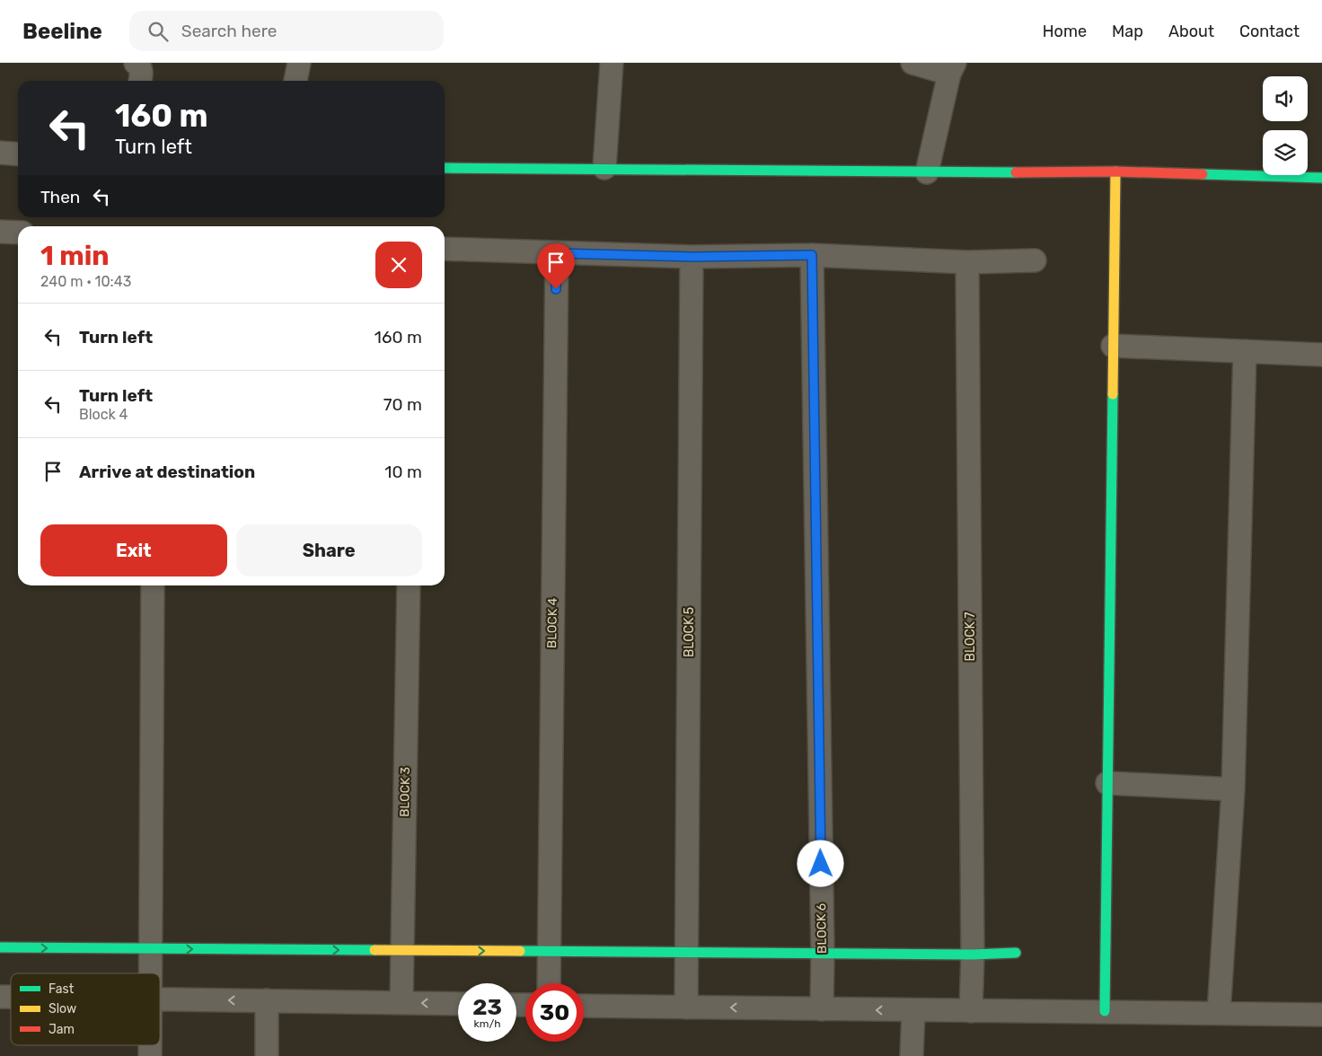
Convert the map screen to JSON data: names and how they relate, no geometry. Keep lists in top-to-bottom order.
{
  "streets": {
    "street": [
      "BLOCK 4",
      "BLOCK 5",
      "BLOCK 7",
      "BLOCK 3",
      "BLOCK 6"
    ]
  },
  "legend": ["Fast", "Slow", "Jam"],
  "page": {
    "header": "Beeline",
    "search": "Search here",
    "nav": [
      "Home",
      "Map",
      "About",
      "Contact"
    ],
    "turn": ["160 m", "Turn left"],
    "then": "Then",
    "heading": ["1 min", "240 m · 10:43"],
    "list": [
      {
        "name": "Turn left",
        "value": "160 m"
      },
      {
        "name": "Turn left",
        "note": "Block 4",
        "value": "70 m"
      },
      {
        "name": "Arrive at destination",
        "value": "10 m"
      }
    ],
    "buttons": ["Exit", "Share"],
    "speed": "23 km/h",
    "limit": "30"
  }
}
